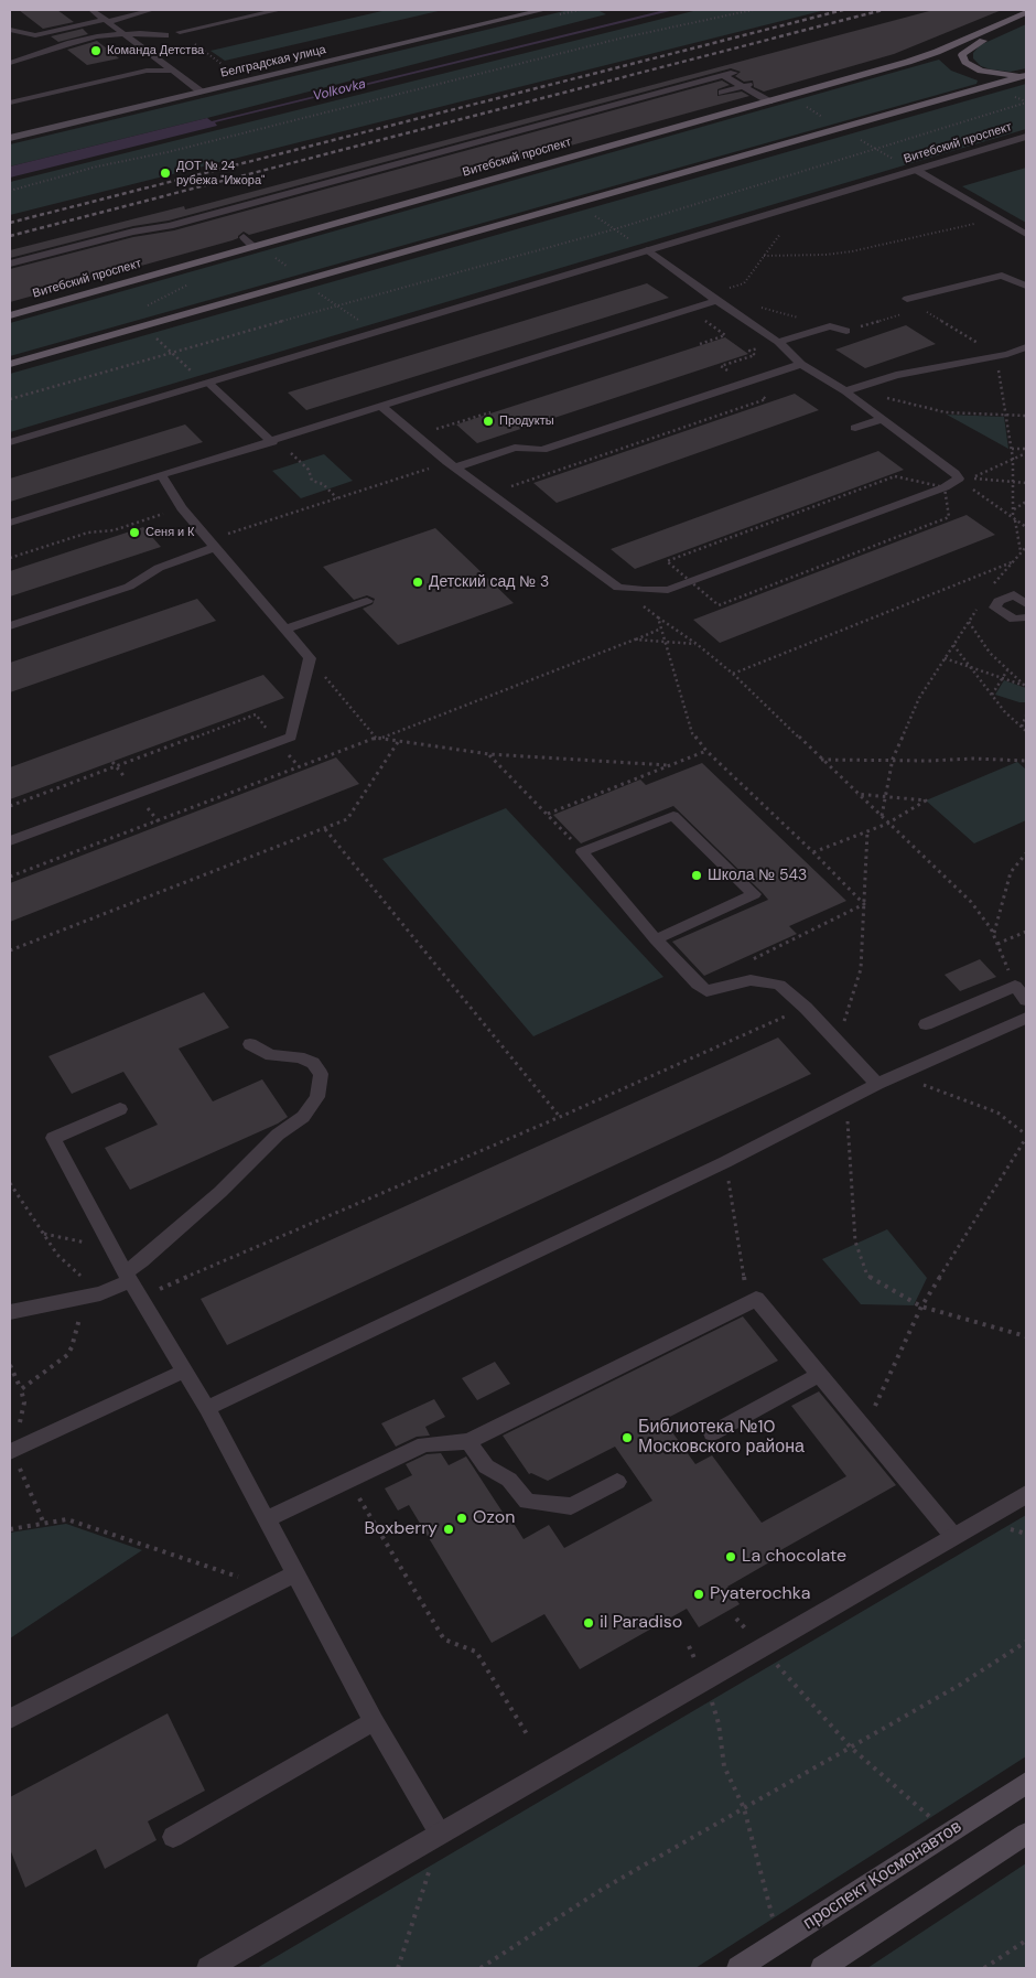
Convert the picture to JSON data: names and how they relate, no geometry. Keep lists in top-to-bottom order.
{
  "streets": {
    "main road": ["Витебский проспект"],
    "street": ["Белградская улица", "проспект Космонавтов"]
  },
  "water": ["Volkovka"],
  "places": [
    "Команда Детства",
    "ДОТ № 24 рубежа \"Ижора\"",
    "Продукты",
    "Сеня и К",
    "Детский сад № 3",
    "Школа № 543",
    "Библиотека №10 Московского района",
    "Ozon",
    "Boxberry",
    "La chocolate",
    "Pyaterochka",
    "il Paradiso"
  ]
}
